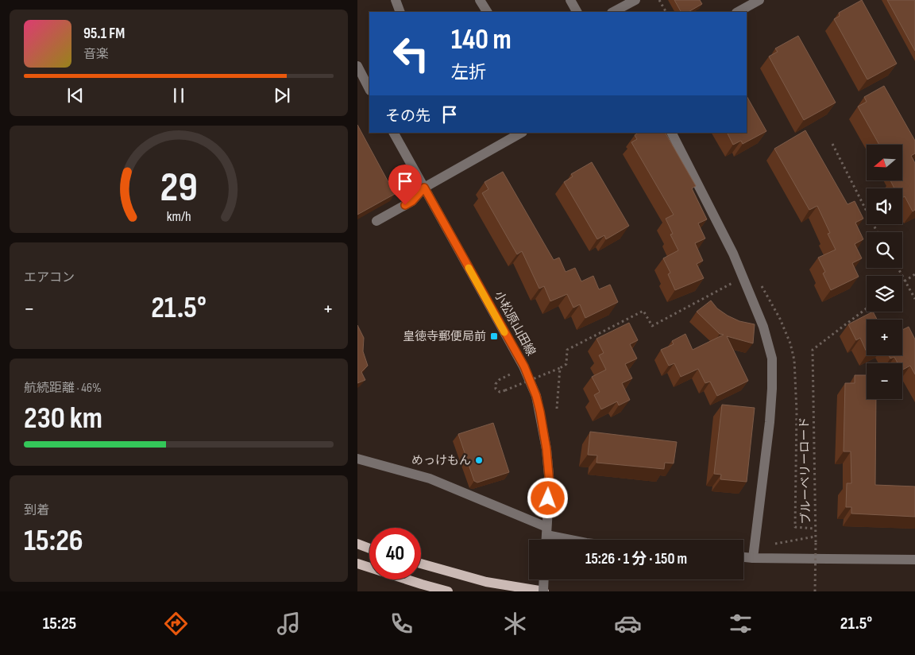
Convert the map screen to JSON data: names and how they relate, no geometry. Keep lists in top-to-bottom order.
{
  "streets": {
    "street": ["小松原山田線"],
    "path": ["ブルーベリーロード"]
  },
  "places": {
    "transit": ["皇徳寺郵便局前"],
    "other": ["めっけもん"]
  },
  "north": "left",
  "page": {
    "turn": ["140 m", "左折"],
    "song": ["95.1 FM", "音楽"],
    "then": "その先",
    "map_buttons": ["+", "−"],
    "tile": [
      "エアコン",
      ["航続距離 · 46%", "230 km"],
      ["到着", "15:26"]
    ],
    "heat": ["−", "21.5°", "+"],
    "limit": "40",
    "trip": "15:26 · 1 分 · 150 m",
    "tabs": ["15:25", "21.5°"],
    "gauge": ["29", "km/h"]
  }
}
